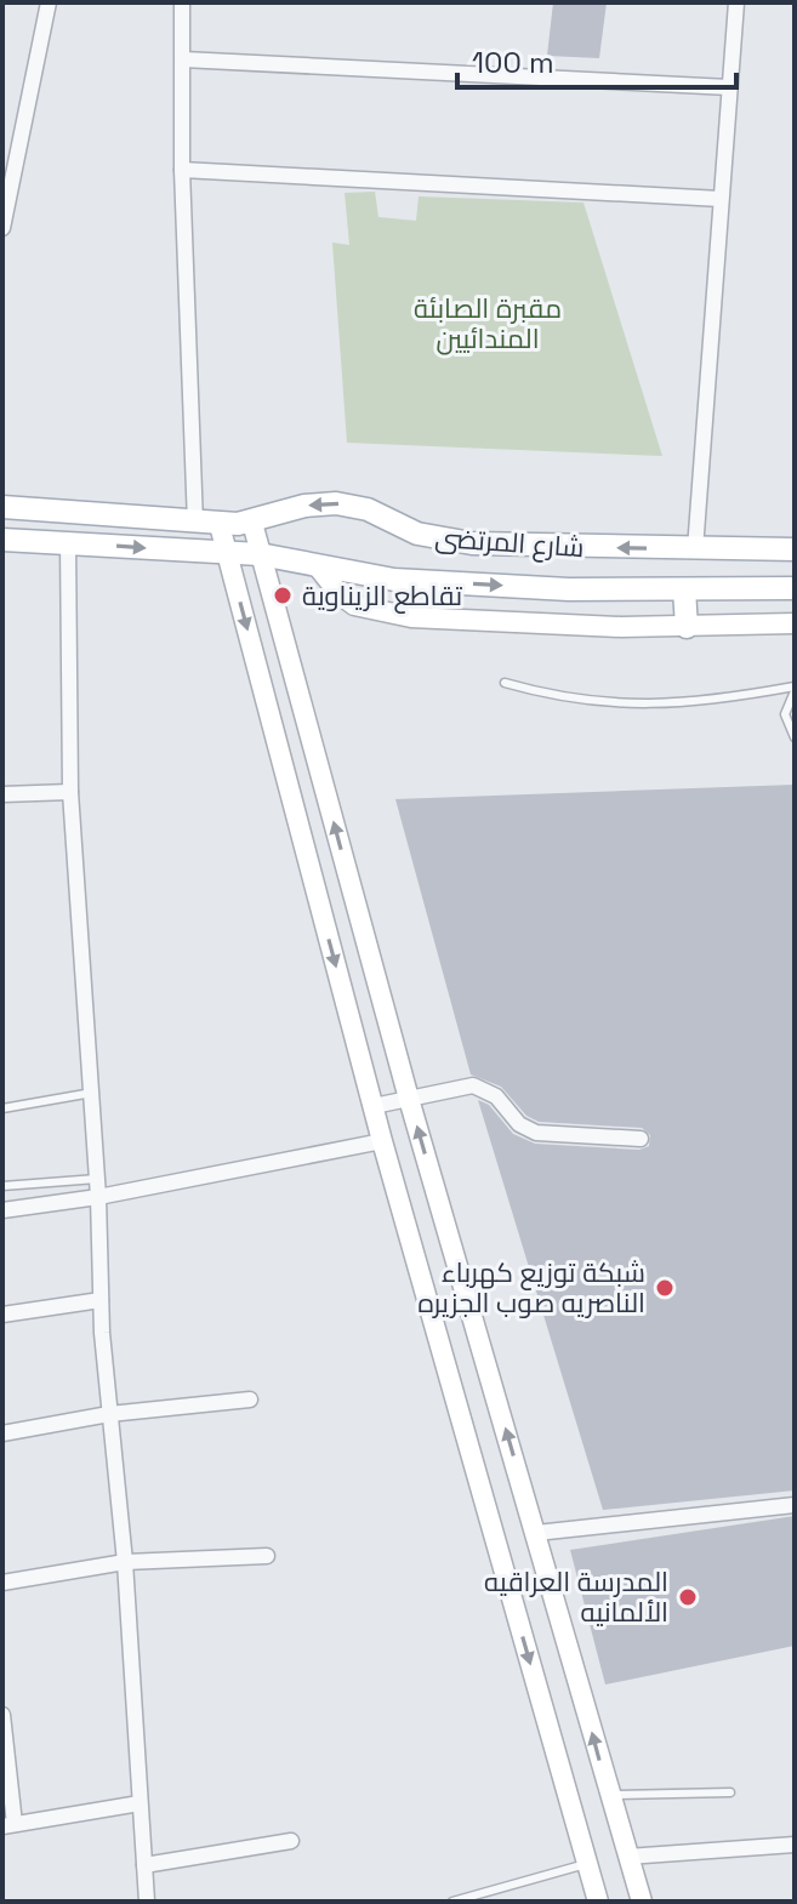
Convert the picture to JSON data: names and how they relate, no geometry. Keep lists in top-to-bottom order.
{
  "streets": {
    "main road": ["شارع المرتضى"]
  },
  "parks": ["مقبرة الصابئة المندائيين"],
  "places": ["تقاطع الزيناوية", "شبكة توزيع كهرباء الناصريه صوب الجزيره", "المدرسة العراقيه الألمانيه"],
  "scale_bar": "100 m"
}
